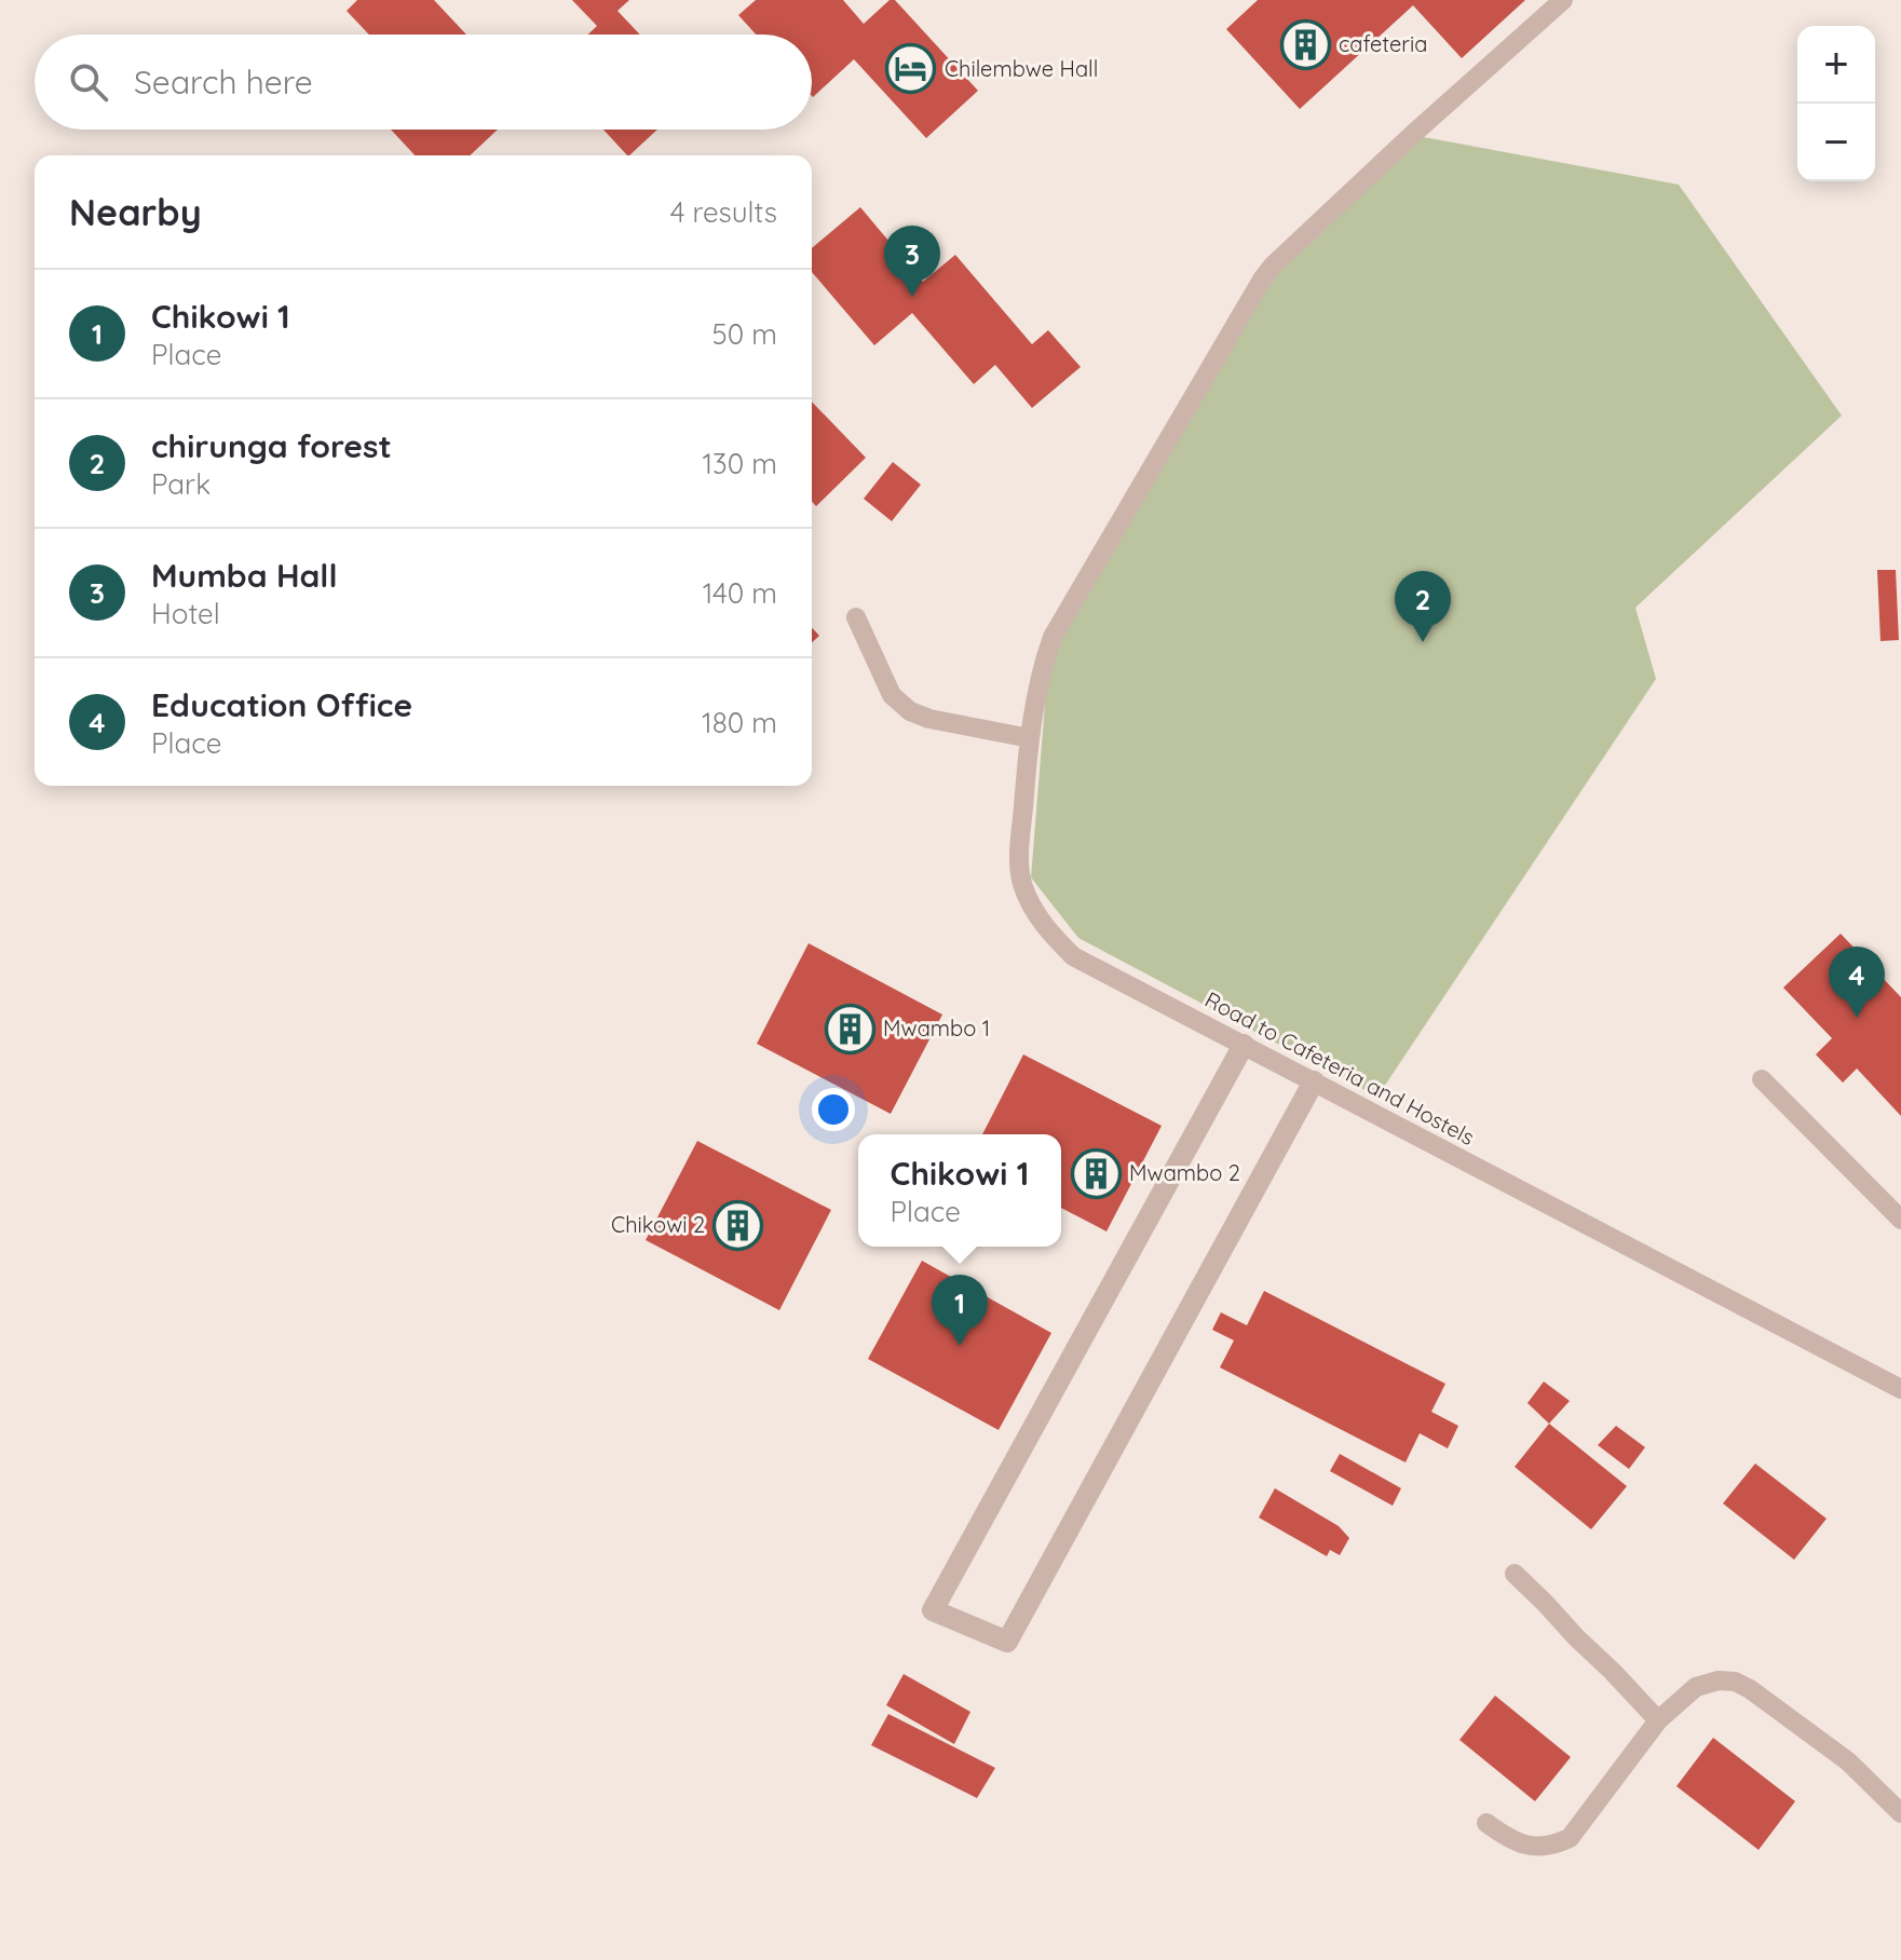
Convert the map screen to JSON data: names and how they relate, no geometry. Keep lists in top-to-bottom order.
{
  "streets": {
    "lane": ["Road to Cafeteria and Hostels"]
  },
  "places": {
    "building": [
      "cafeteria",
      "Mwambo 1",
      "Mwambo 2",
      "Chikowi 2"
    ],
    "hotel": ["Chilembwe Hall"]
  },
  "page": {
    "map_buttons": ["+", "−"],
    "search": "Search here",
    "heading": ["Nearby", "4 results"],
    "pins": [
      "3",
      "2",
      "4",
      "1"
    ],
    "list": [
      {
        "mark": "1",
        "name": "Chikowi 1",
        "note": "Place",
        "value": "50 m"
      },
      {
        "mark": "2",
        "name": "chirunga forest",
        "note": "Park",
        "value": "130 m"
      },
      {
        "mark": "3",
        "name": "Mumba Hall",
        "note": "Hotel",
        "value": "140 m"
      },
      {
        "mark": "4",
        "name": "Education Office",
        "note": "Place",
        "value": "180 m"
      }
    ],
    "popup": ["Chikowi 1", "Place"]
  }
}
